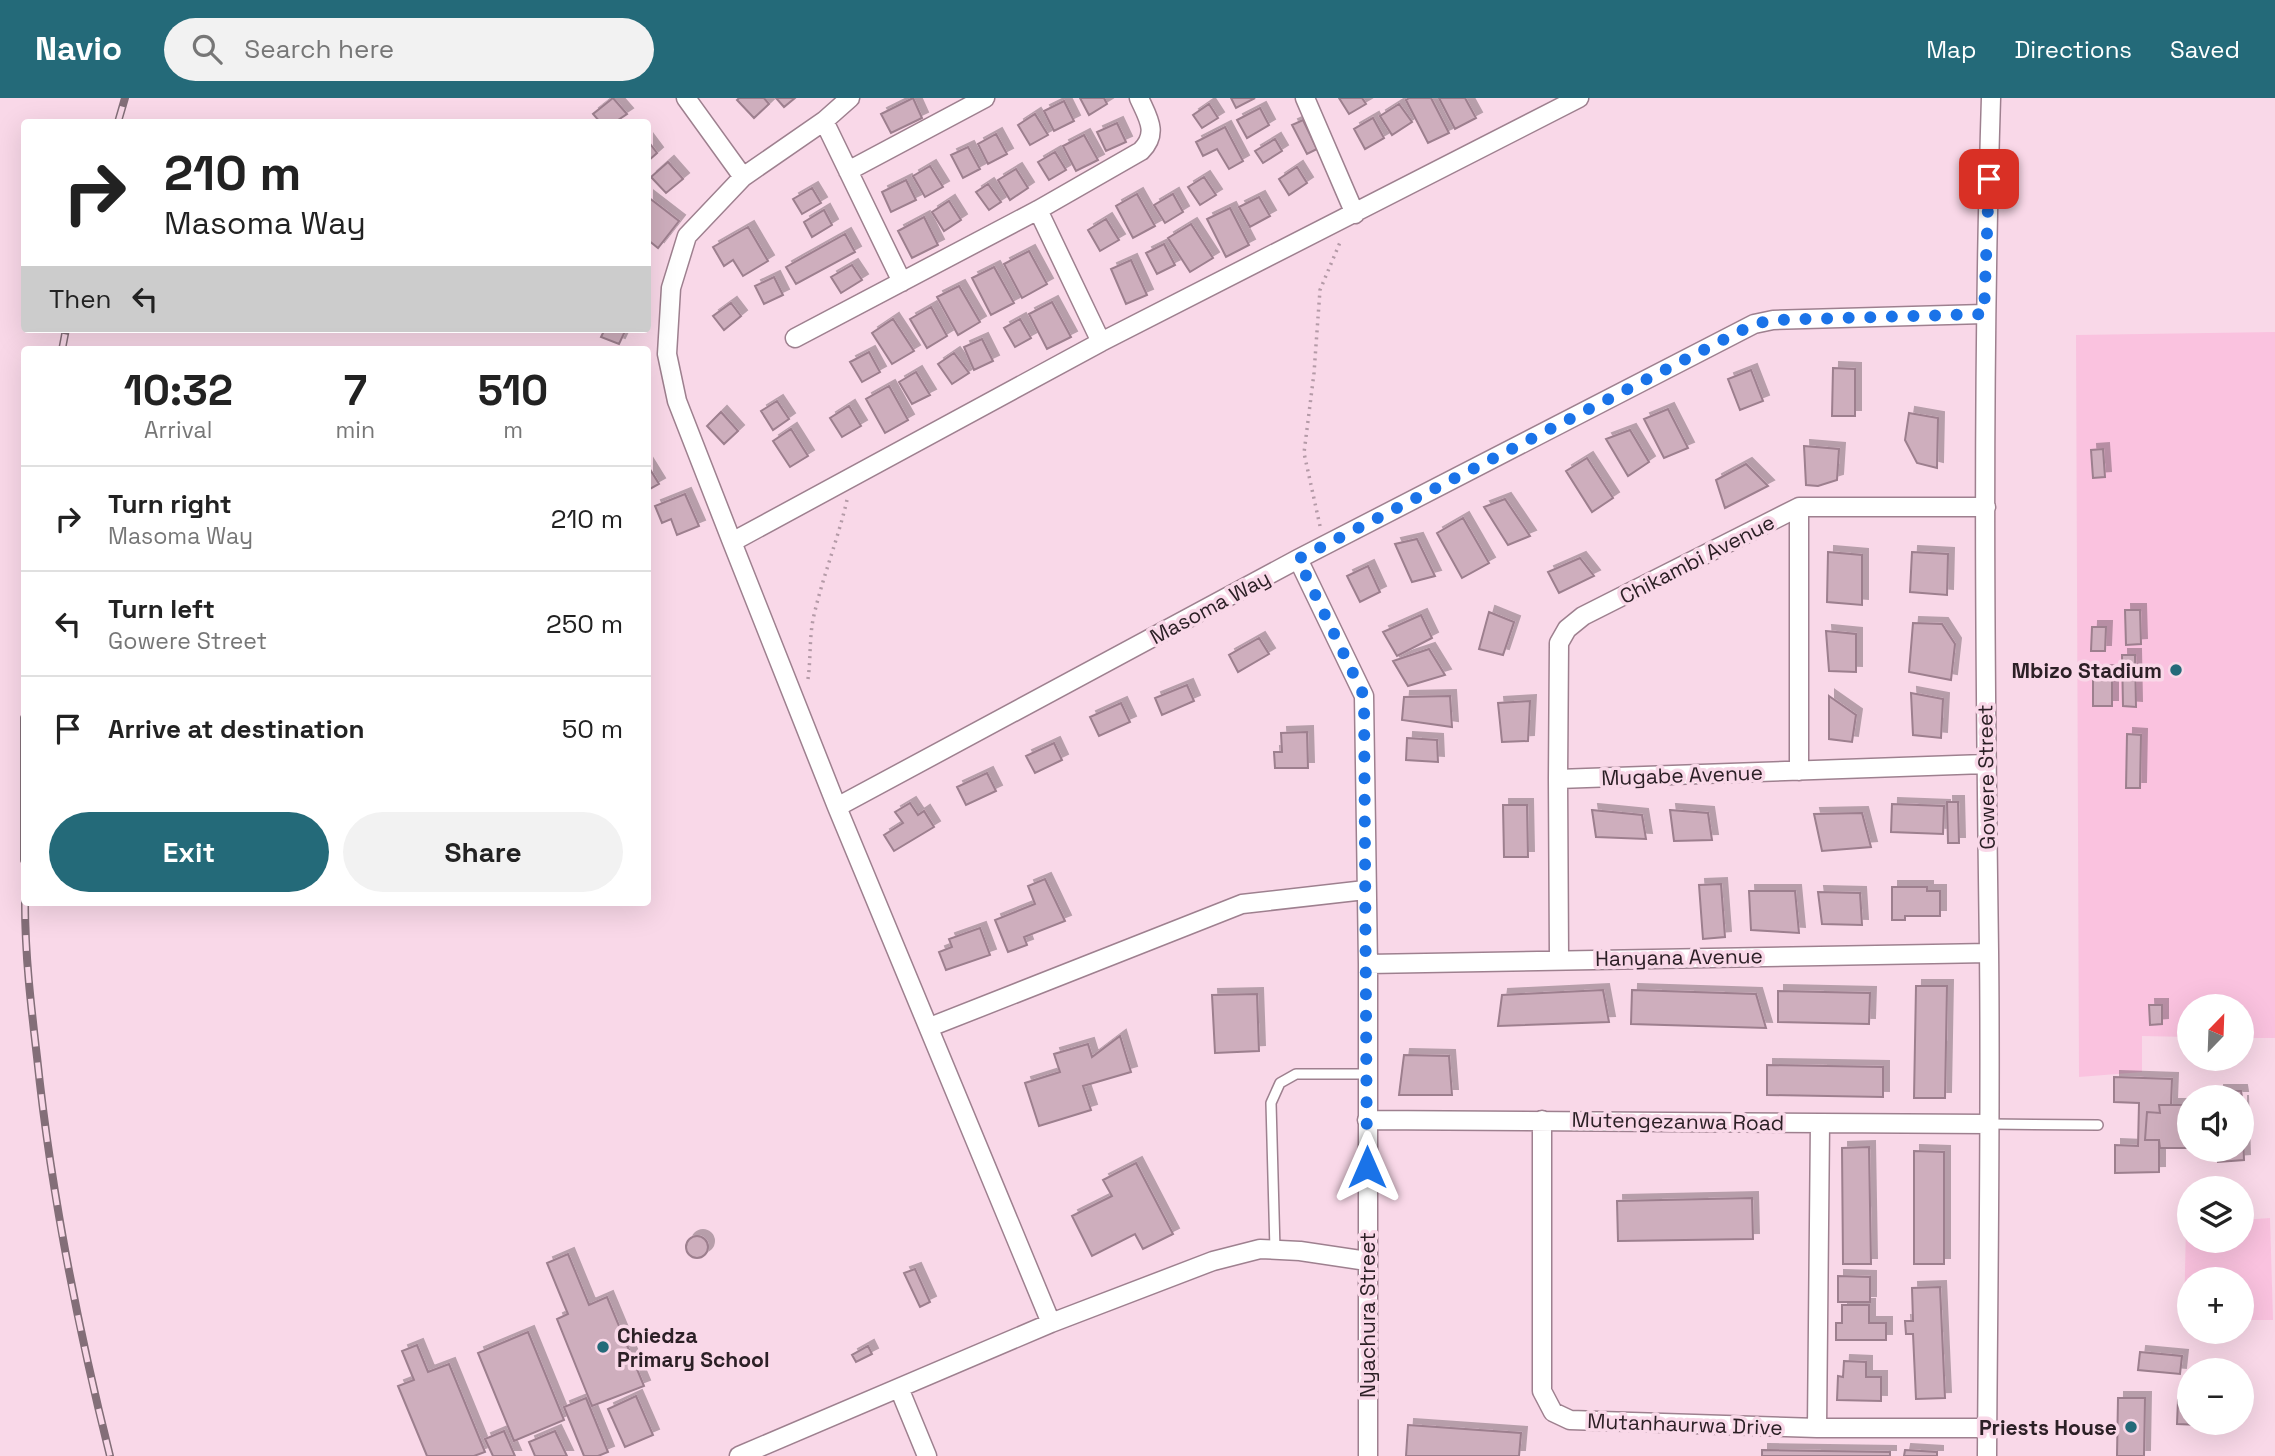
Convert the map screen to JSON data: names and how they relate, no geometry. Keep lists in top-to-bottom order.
{
  "streets": {
    "street": [
      "Chikambi Avenue",
      "Masoma Way",
      "Mugabe Avenue",
      "Gowere Street",
      "Hanyana Avenue",
      "Mutengezanwa Road",
      "Nyachura Street",
      "Mutanhaurwa Drive"
    ]
  },
  "crossings": [
    ["Chikambi Avenue", "Mugabe Avenue"],
    ["Chikambi Avenue", "Gowere Street"],
    ["Masoma Way", "Gowere Street"],
    ["Masoma Way", "Nyachura Street"],
    ["Mugabe Avenue", "Gowere Street"],
    ["Gowere Street", "Hanyana Avenue"],
    ["Gowere Street", "Mutengezanwa Road"],
    ["Gowere Street", "Mutanhaurwa Drive"],
    ["Hanyana Avenue", "Nyachura Street"],
    ["Mutengezanwa Road", "Nyachura Street"],
    ["Mutengezanwa Road", "Mutanhaurwa Drive"]
  ],
  "places": ["Mbizo Stadium", "Chiedza Primary School", "Priests House"],
  "north": "top right",
  "page": {
    "header": "Navio",
    "search": "Search here",
    "nav": ["Map", "Directions", "Saved"],
    "turn": ["210 m", "Masoma Way"],
    "then": "Then",
    "eta": [
      "10:32",
      "Arrival",
      "7",
      "min",
      "510",
      "m"
    ],
    "list": [
      {
        "name": "Turn right",
        "note": "Masoma Way",
        "value": "210 m"
      },
      {
        "name": "Turn left",
        "note": "Gowere Street",
        "value": "250 m"
      },
      {
        "name": "Arrive at destination",
        "value": "50 m"
      }
    ],
    "buttons": ["Exit", "Share"],
    "map_buttons": ["+", "−"]
  }
}
